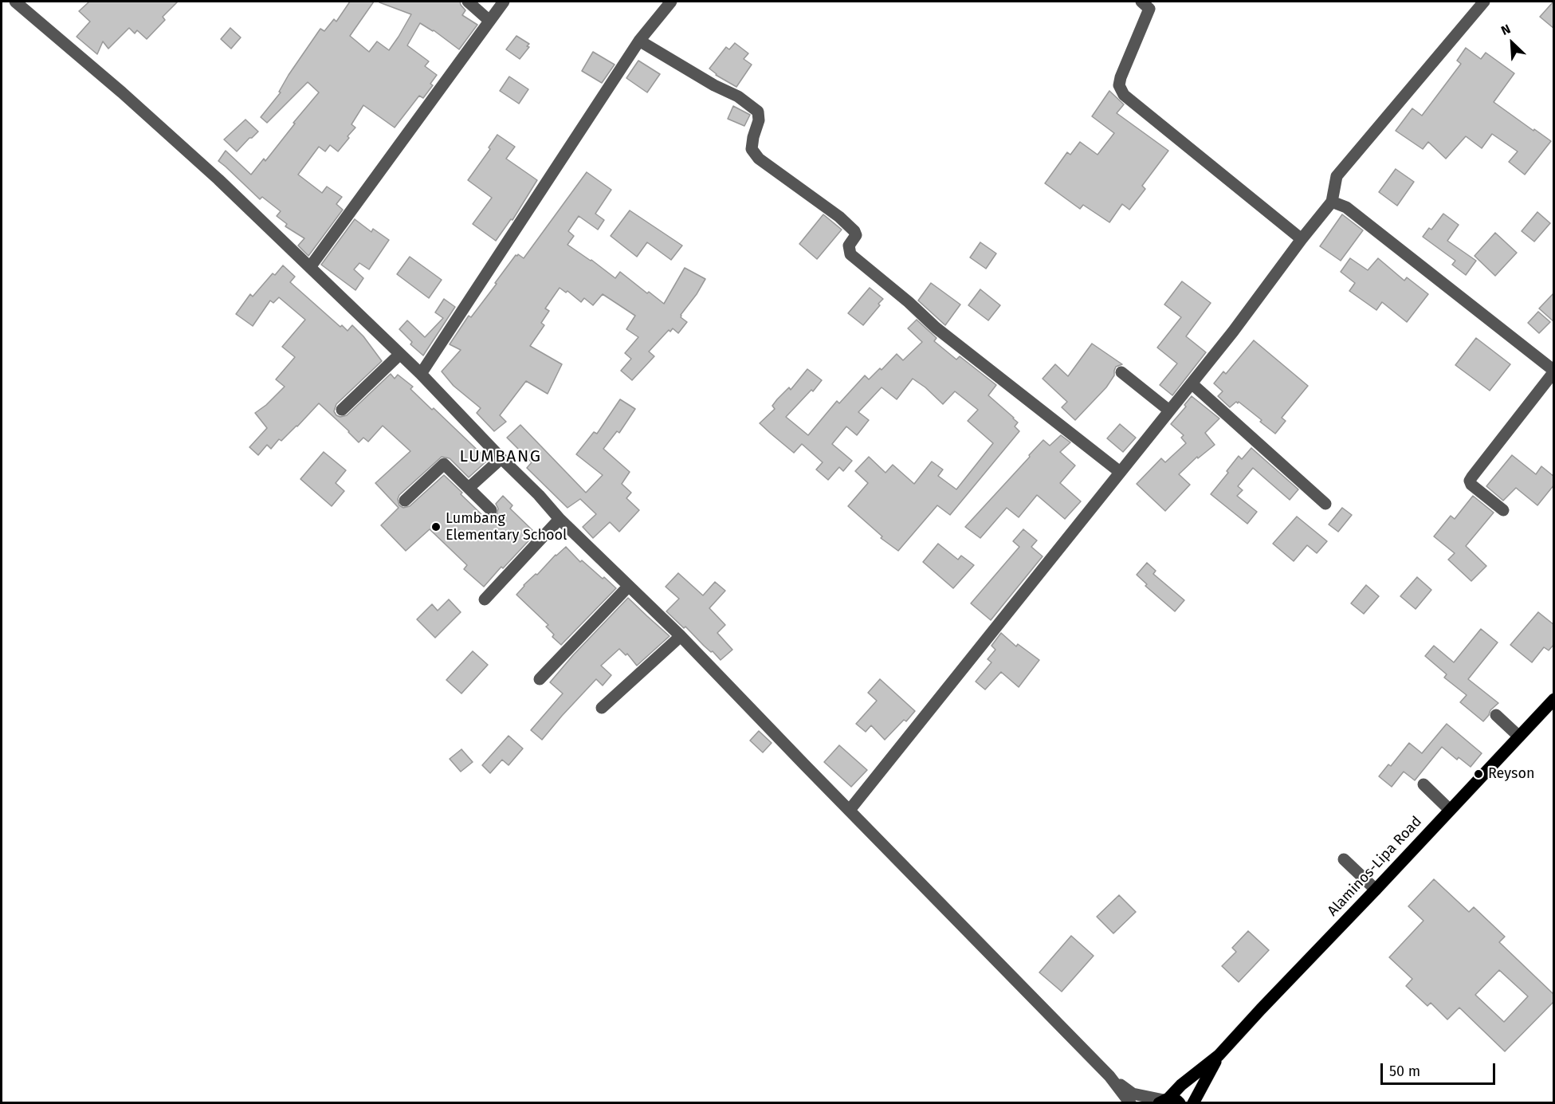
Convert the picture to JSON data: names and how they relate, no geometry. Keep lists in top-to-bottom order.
{
  "streets": {
    "main road": ["Alaminos-Lipa Road"]
  },
  "districts": ["LUMBANG"],
  "places": ["Lumbang Elementary School", "Reyson"],
  "scale_bar": "50 m",
  "north": "top left"
}
